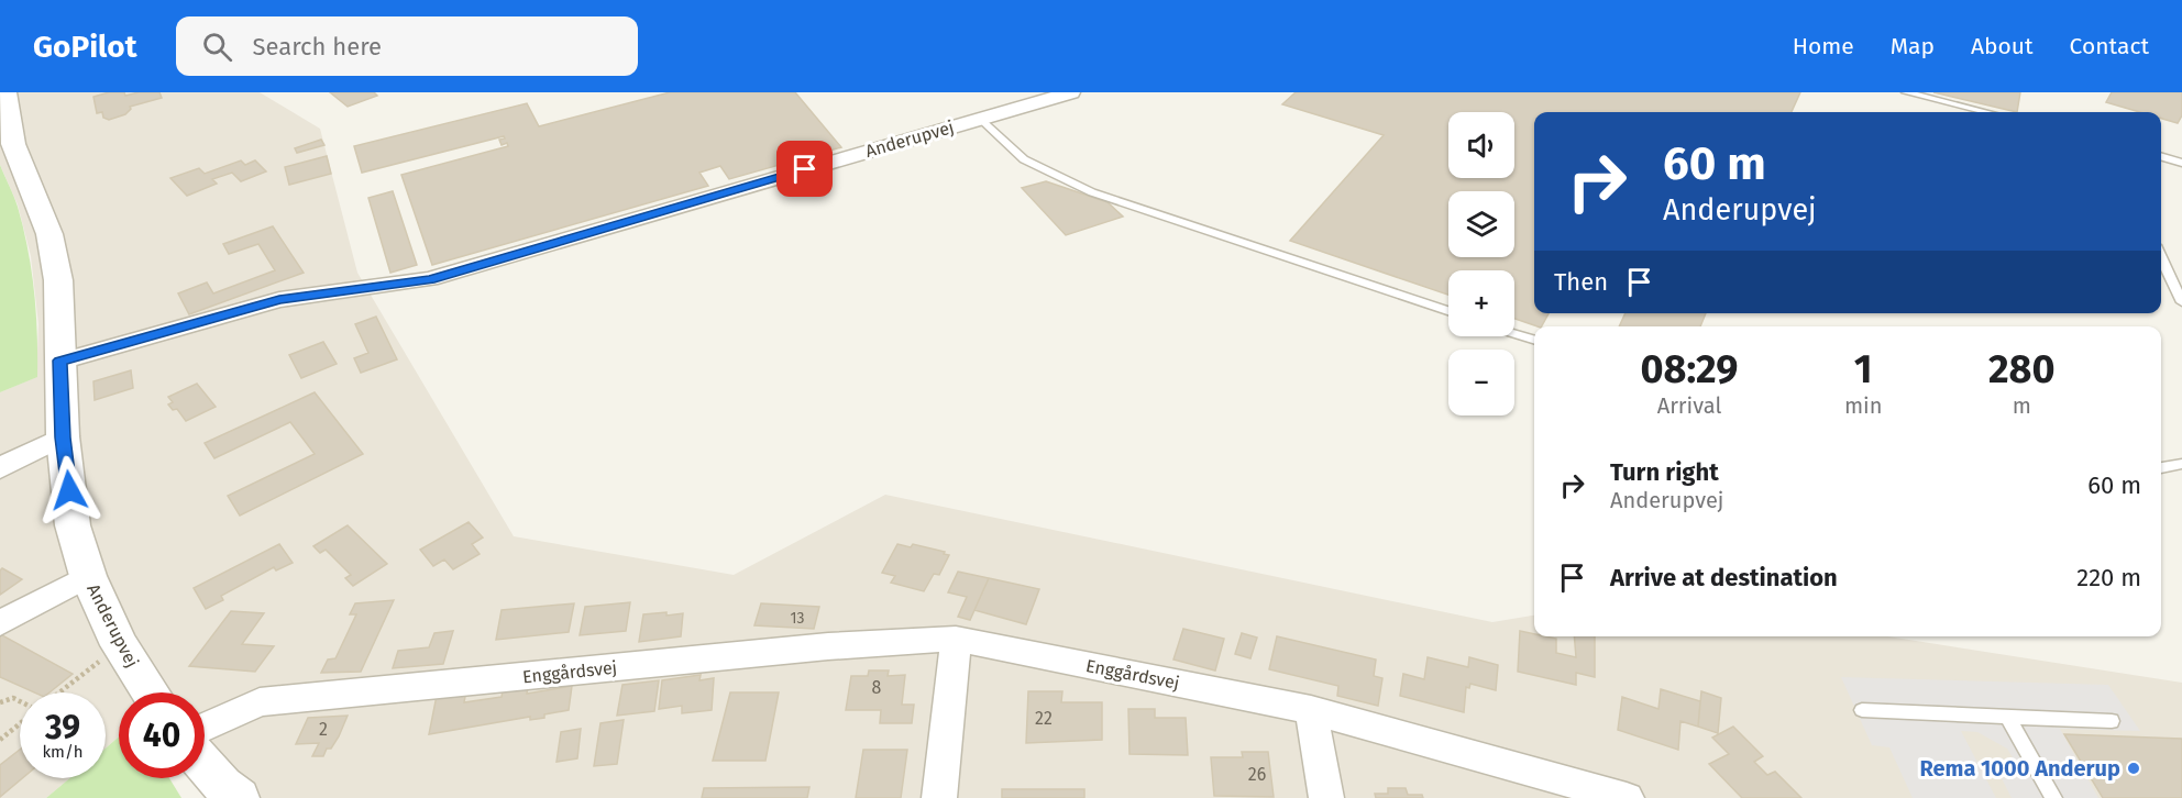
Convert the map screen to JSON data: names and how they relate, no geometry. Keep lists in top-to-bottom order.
{
  "streets": {
    "street": ["Anderupvej", "Enggårdsvej"]
  },
  "places": ["Rema 1000 Anderup"],
  "house_numbers": [
    "13",
    "8",
    "22",
    "2",
    "26"
  ],
  "page": {
    "header": "GoPilot",
    "search": "Search here",
    "nav": [
      "Home",
      "Map",
      "About",
      "Contact"
    ],
    "map_buttons": ["+", "−"],
    "turn": ["60 m", "Anderupvej"],
    "then": "Then",
    "eta": [
      "08:29",
      "Arrival",
      "1",
      "min",
      "280",
      "m"
    ],
    "list": [
      {
        "name": "Turn right",
        "note": "Anderupvej",
        "value": "60 m"
      },
      {
        "name": "Arrive at destination",
        "value": "220 m"
      }
    ],
    "speed": "39 km/h",
    "limit": "40"
  }
}
